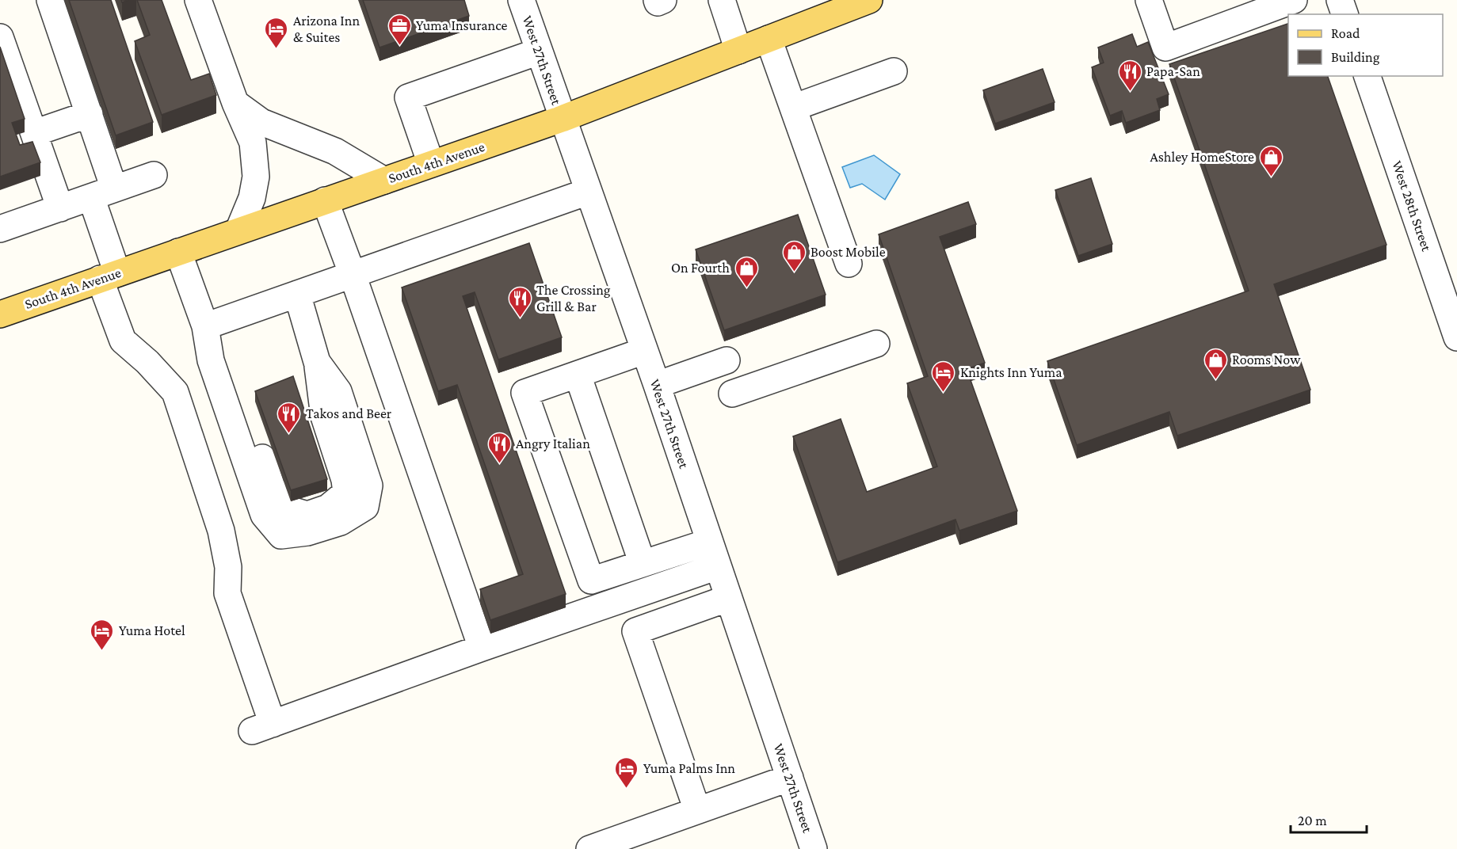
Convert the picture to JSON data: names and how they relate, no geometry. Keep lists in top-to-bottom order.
{
  "streets": {
    "main road": ["South 4th Avenue"],
    "street": ["West 27th Street", "West 28th Street"]
  },
  "crossings": [
    ["West 27th Street", "South 4th Avenue"]
  ],
  "places": {
    "office": ["Yuma Insurance"],
    "hotel": [
      "Arizona Inn & Suites",
      "Knights Inn Yuma",
      "Yuma Hotel",
      "Yuma Palms Inn"
    ],
    "restaurant": [
      "Papa-San",
      "The Crossing Grill & Bar",
      "Takos and Beer",
      "Angry Italian"
    ],
    "shop": [
      "Ashley HomeStore",
      "Boost Mobile",
      "On Fourth",
      "Rooms Now"
    ]
  },
  "legend": ["Road", "Building"],
  "scale_bar": "20 m"
}
